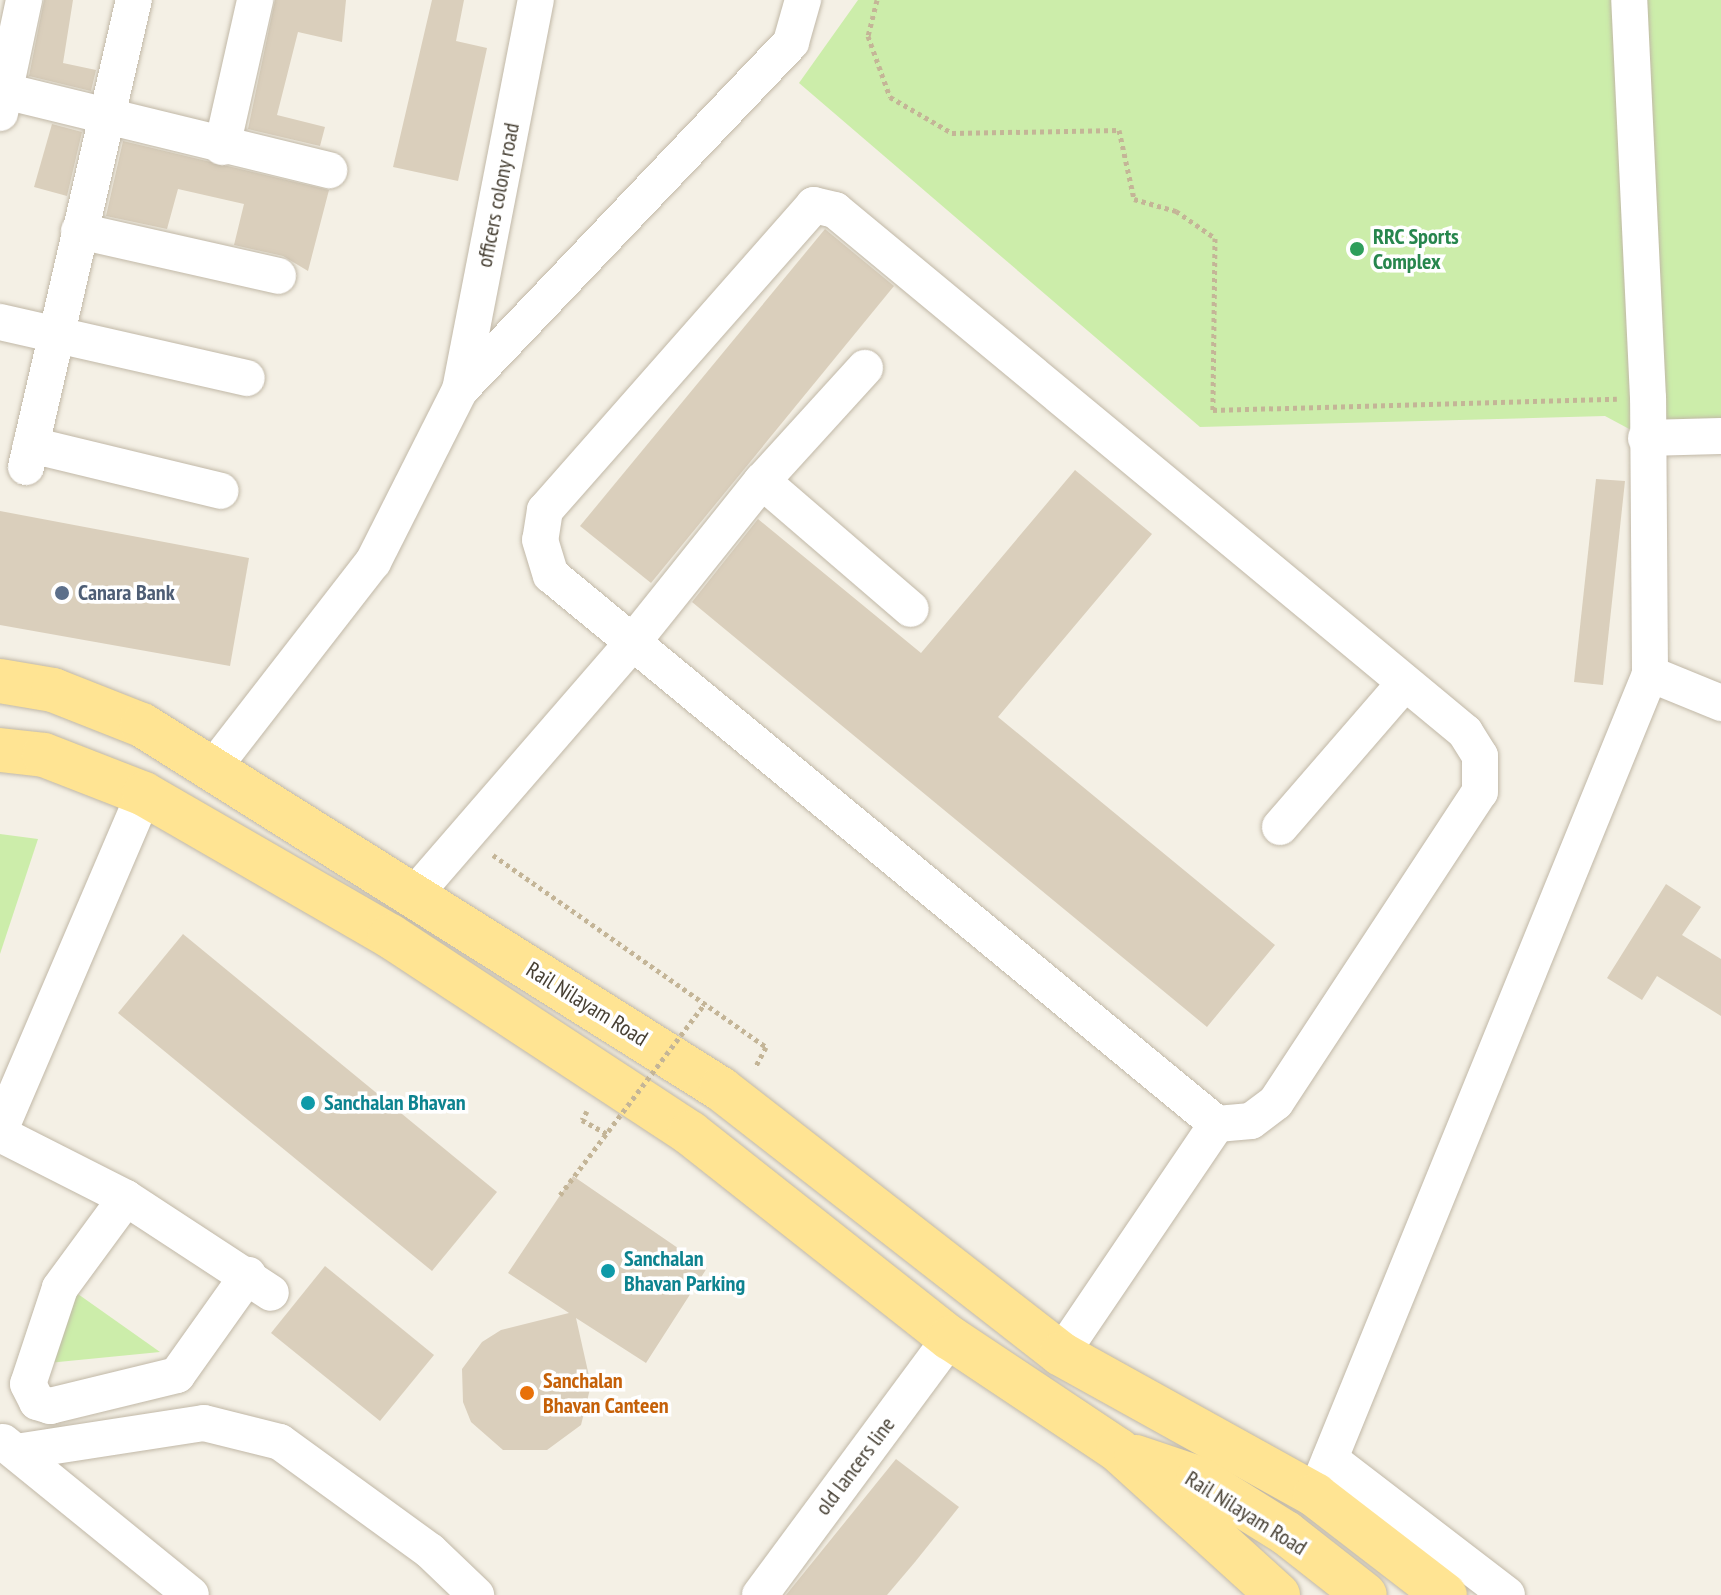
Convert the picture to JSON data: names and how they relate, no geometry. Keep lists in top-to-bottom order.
{
  "streets": {
    "main road": ["Rail Nilayam Road"],
    "street": ["officers colony road", "old lancers line"]
  },
  "crossings": [
    ["Rail Nilayam Road", "old lancers line"]
  ],
  "places": [
    "RRC Sports Complex",
    "Canara Bank",
    "Sanchalan Bhavan",
    "Sanchalan Bhavan Parking",
    "Sanchalan Bhavan Canteen"
  ]
}
